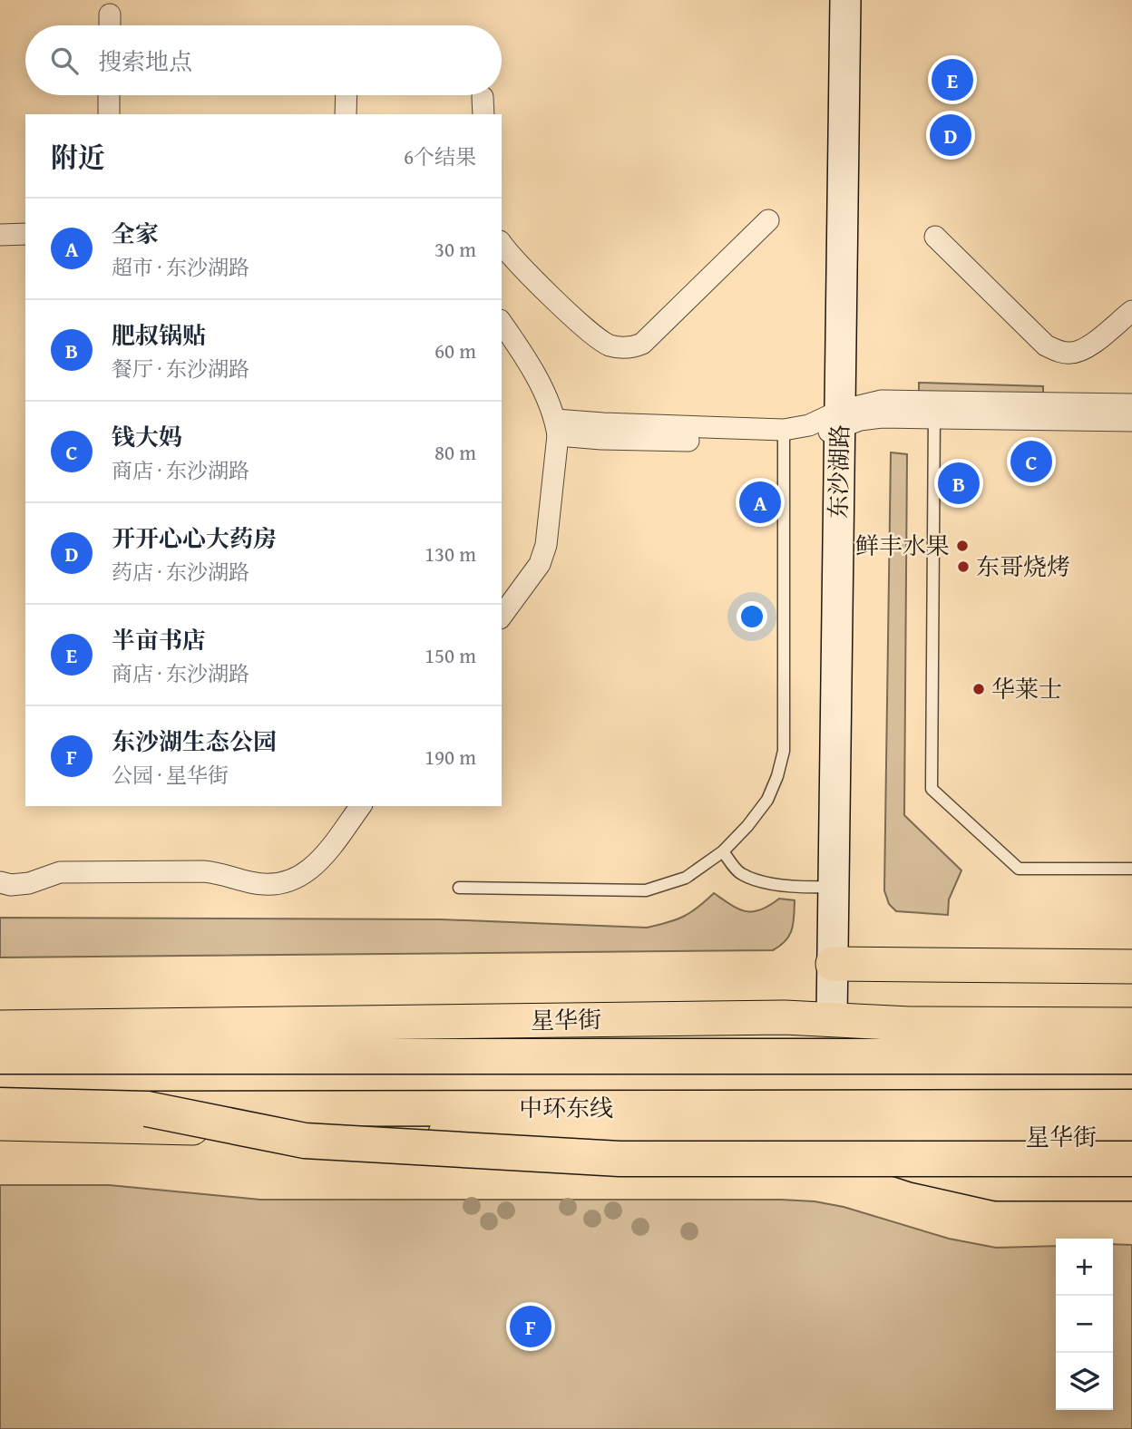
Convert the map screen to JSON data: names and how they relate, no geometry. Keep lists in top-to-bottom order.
{
  "streets": {
    "highway": ["中环东线"],
    "main road": ["东沙湖路", "星华街"]
  },
  "crossings": [
    ["东沙湖路", "星华街"]
  ],
  "places": ["鲜丰水果", "东哥烧烤", "华莱士"],
  "page": {
    "search": "搜索地点",
    "pins": [
      "E",
      "D",
      "C",
      "B",
      "A",
      "F"
    ],
    "heading": ["附近", "6个结果"],
    "list": [
      {
        "mark": "A",
        "name": "全家",
        "note": "超市 · 东沙湖路",
        "value": "30 m"
      },
      {
        "mark": "B",
        "name": "肥叔锅贴",
        "note": "餐厅 · 东沙湖路",
        "value": "60 m"
      },
      {
        "mark": "C",
        "name": "钱大妈",
        "note": "商店 · 东沙湖路",
        "value": "80 m"
      },
      {
        "mark": "D",
        "name": "开开心心大药房",
        "note": "药店 · 东沙湖路",
        "value": "130 m"
      },
      {
        "mark": "E",
        "name": "半亩书店",
        "note": "商店 · 东沙湖路",
        "value": "150 m"
      },
      {
        "mark": "F",
        "name": "东沙湖生态公园",
        "note": "公园 · 星华街",
        "value": "190 m"
      }
    ],
    "map_buttons": ["+", "−"]
  }
}
